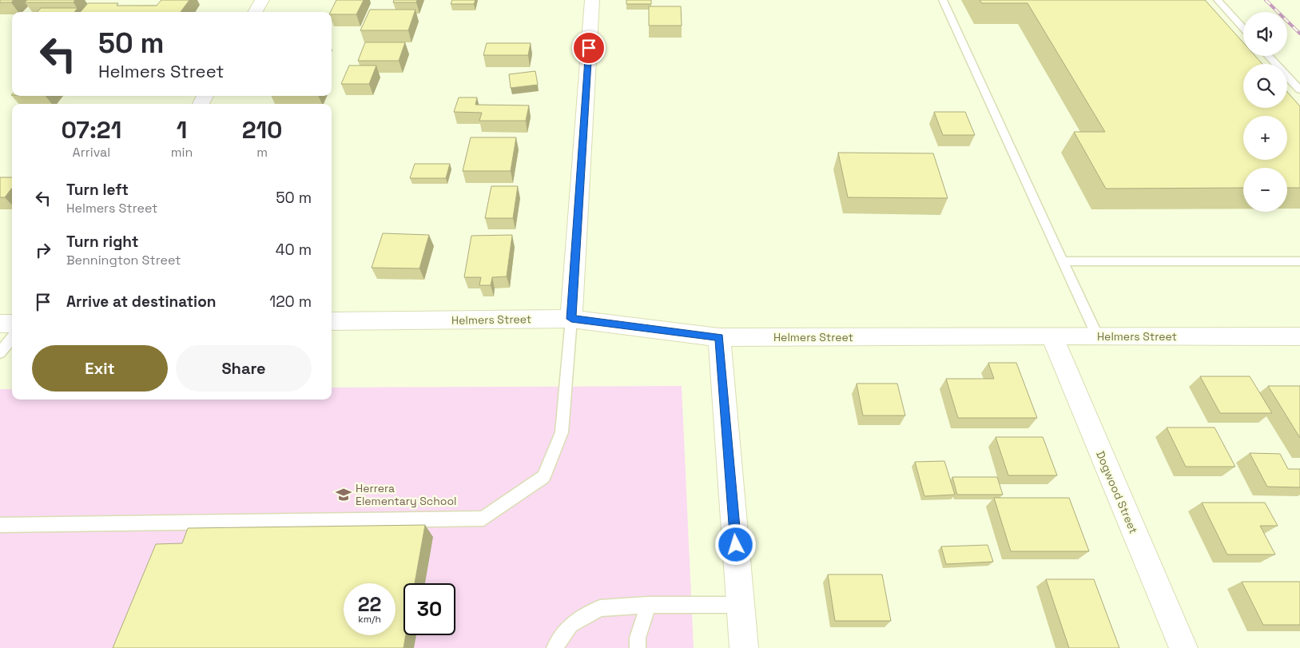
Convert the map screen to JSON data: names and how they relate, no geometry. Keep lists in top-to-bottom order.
{
  "streets": {
    "street": ["Helmers Street", "Dogwood Street"]
  },
  "crossings": [
    ["Helmers Street", "Dogwood Street"]
  ],
  "places": {
    "school or university": ["Herrera Elementary School"]
  },
  "page": {
    "map_buttons": ["+", "−"],
    "turn": ["50 m", "Helmers Street"],
    "eta": [
      "07:21",
      "Arrival",
      "1",
      "min",
      "210",
      "m"
    ],
    "list": [
      {
        "name": "Turn left",
        "note": "Helmers Street",
        "value": "50 m"
      },
      {
        "name": "Turn right",
        "note": "Bennington Street",
        "value": "40 m"
      },
      {
        "name": "Arrive at destination",
        "value": "120 m"
      }
    ],
    "buttons": ["Exit", "Share"],
    "speed": "22 km/h",
    "limit": "30"
  }
}
